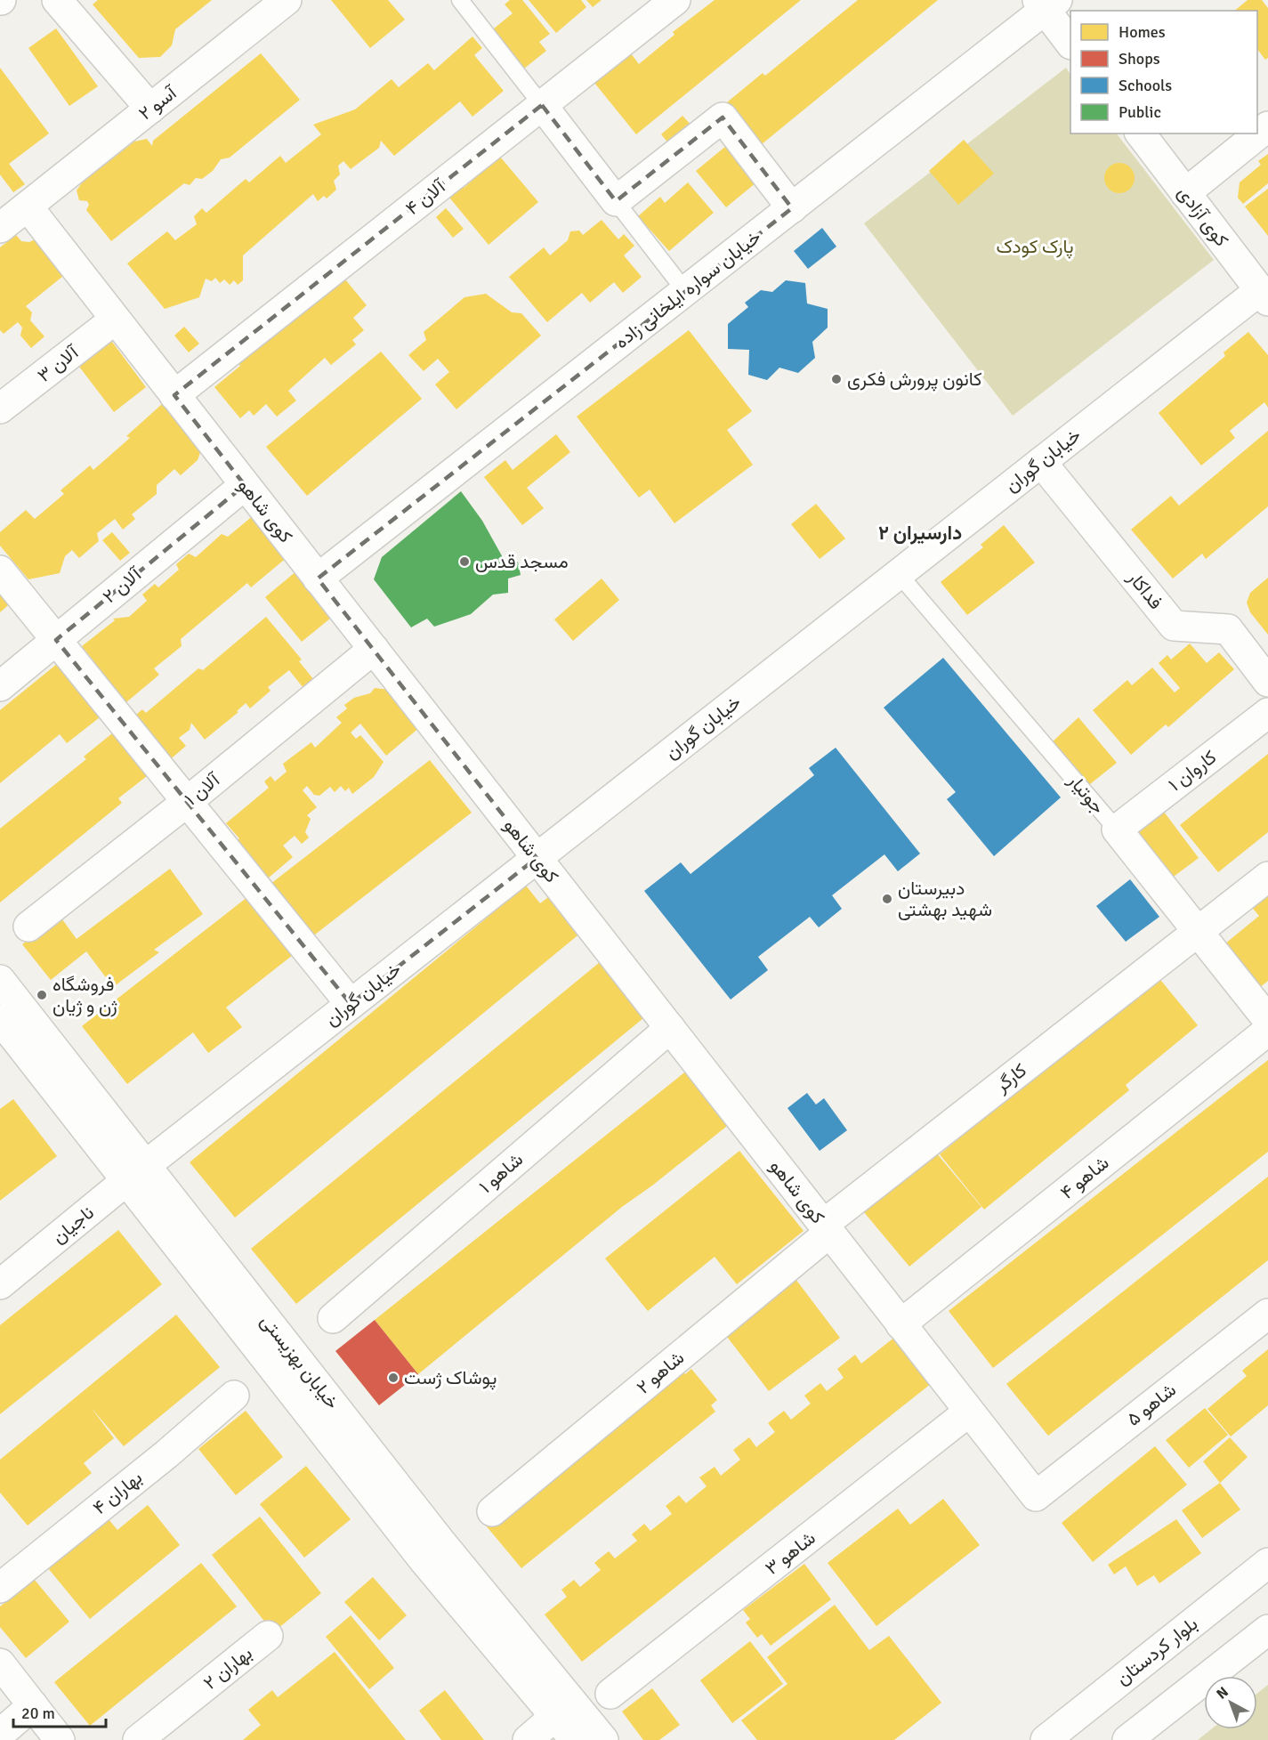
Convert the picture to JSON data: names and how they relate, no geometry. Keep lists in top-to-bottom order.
{
  "streets": {
    "street": [
      "آسو ۲",
      "آلان ۴",
      "کوی آزادی",
      "خیابان سواره ایلخانی زاده",
      "آلان ۳",
      "خیابان گوران",
      "کوی شاهو",
      "آلان ۲",
      "فداکار",
      "کاروان ۱",
      "آلان ۱",
      "جوتیار",
      "کارگر",
      "شاهو ۱",
      "شاهو ۴",
      "ناجیان",
      "خیابان بهزیستی",
      "شاهو ۲",
      "شاهو ۵",
      "بهاران ۴",
      "شاهو ۳",
      "بلوار کردستان",
      "بهاران ۲"
    ]
  },
  "crossings": [
    ["آسو ۲", "کوی شاهو"],
    ["آلان ۴", "کوی شاهو"],
    ["کوی آزادی", "خیابان گوران"],
    ["خیابان سواره ایلخانی زاده", "کوی شاهو"],
    ["آلان ۳", "کوی شاهو"],
    ["خیابان گوران", "کوی شاهو"],
    ["خیابان گوران", "فداکار"],
    ["خیابان گوران", "جوتیار"],
    ["خیابان گوران", "ناجیان"],
    ["خیابان گوران", "خیابان بهزیستی"],
    ["کوی شاهو", "آلان ۲"],
    ["کوی شاهو", "آلان ۱"],
    ["کوی شاهو", "کارگر"],
    ["کوی شاهو", "شاهو ۱"],
    ["کوی شاهو", "شاهو ۴"],
    ["کوی شاهو", "شاهو ۲"],
    ["کوی شاهو", "شاهو ۵"],
    ["کوی شاهو", "شاهو ۳"],
    ["کاروان ۱", "جوتیار"],
    ["جوتیار", "کارگر"],
    ["کارگر", "شاهو ۲"],
    ["ناجیان", "خیابان بهزیستی"]
  ],
  "districts": ["دارسیران ۲"],
  "parks": ["پارک کودک"],
  "places": [
    "کانون پرورش فکری",
    "مسجد قدس",
    "دبیرستان شهید بهشتی",
    "فروشگاه ژن و ژیان",
    "پوشاک ژست"
  ],
  "legend": [
    "Homes",
    "Shops",
    "Schools",
    "Public"
  ],
  "scale_bar": "20 m",
  "north": "top left"
}
